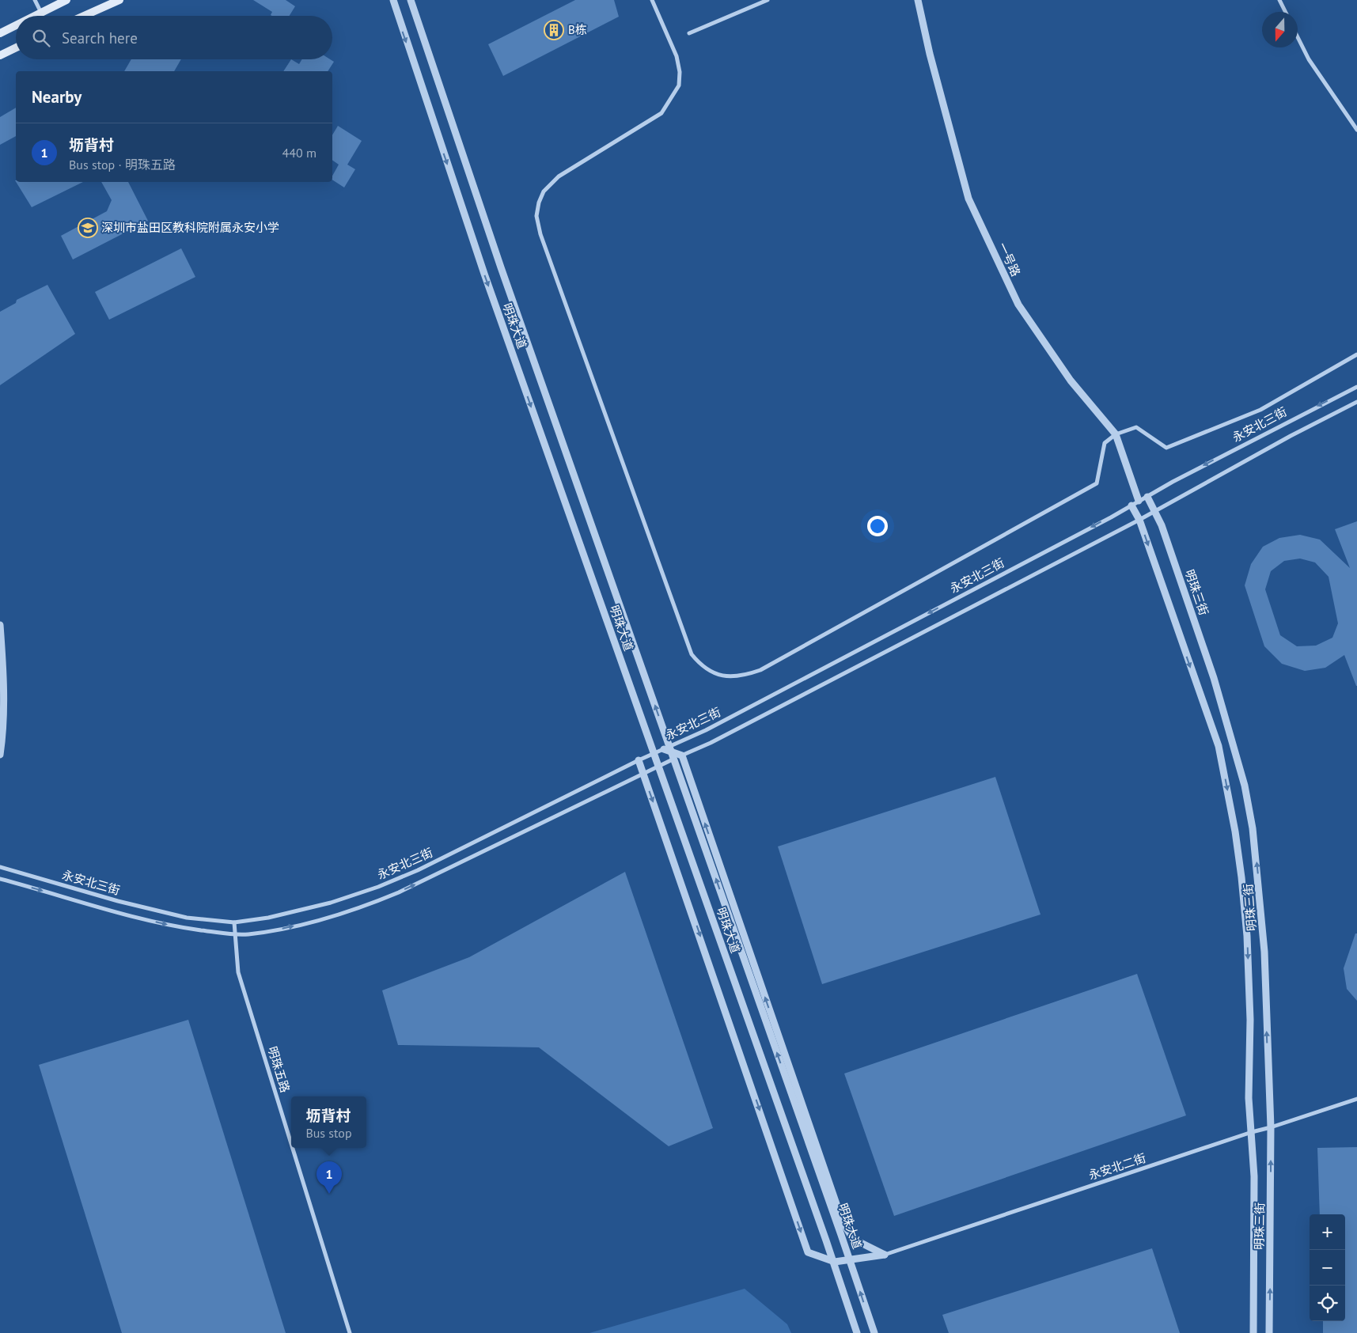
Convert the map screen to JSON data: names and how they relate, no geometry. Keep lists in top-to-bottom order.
{
  "streets": {
    "street": [
      "一号路",
      "明珠大道",
      "永安北三街",
      "明珠三街",
      "明珠五路",
      "永安北二街"
    ]
  },
  "crossings": [
    ["一号路", "永安北三街"],
    ["明珠大道", "永安北三街"],
    ["明珠大道", "永安北二街"],
    ["永安北三街", "明珠三街"],
    ["永安北三街", "明珠五路"],
    ["明珠三街", "永安北二街"]
  ],
  "places": {
    "building": ["B栋"],
    "school or university": ["深圳市盐田区教科院附属永安小学"]
  },
  "north": "bottom",
  "page": {
    "search": "Search here",
    "heading": "Nearby",
    "list": [
      {
        "mark": "1",
        "name": "坜背村",
        "note": "Bus stop · 明珠五路",
        "value": "440 m"
      }
    ],
    "popup": ["坜背村", "Bus stop"],
    "pins": "1",
    "map_buttons": ["+", "−"]
  }
}
